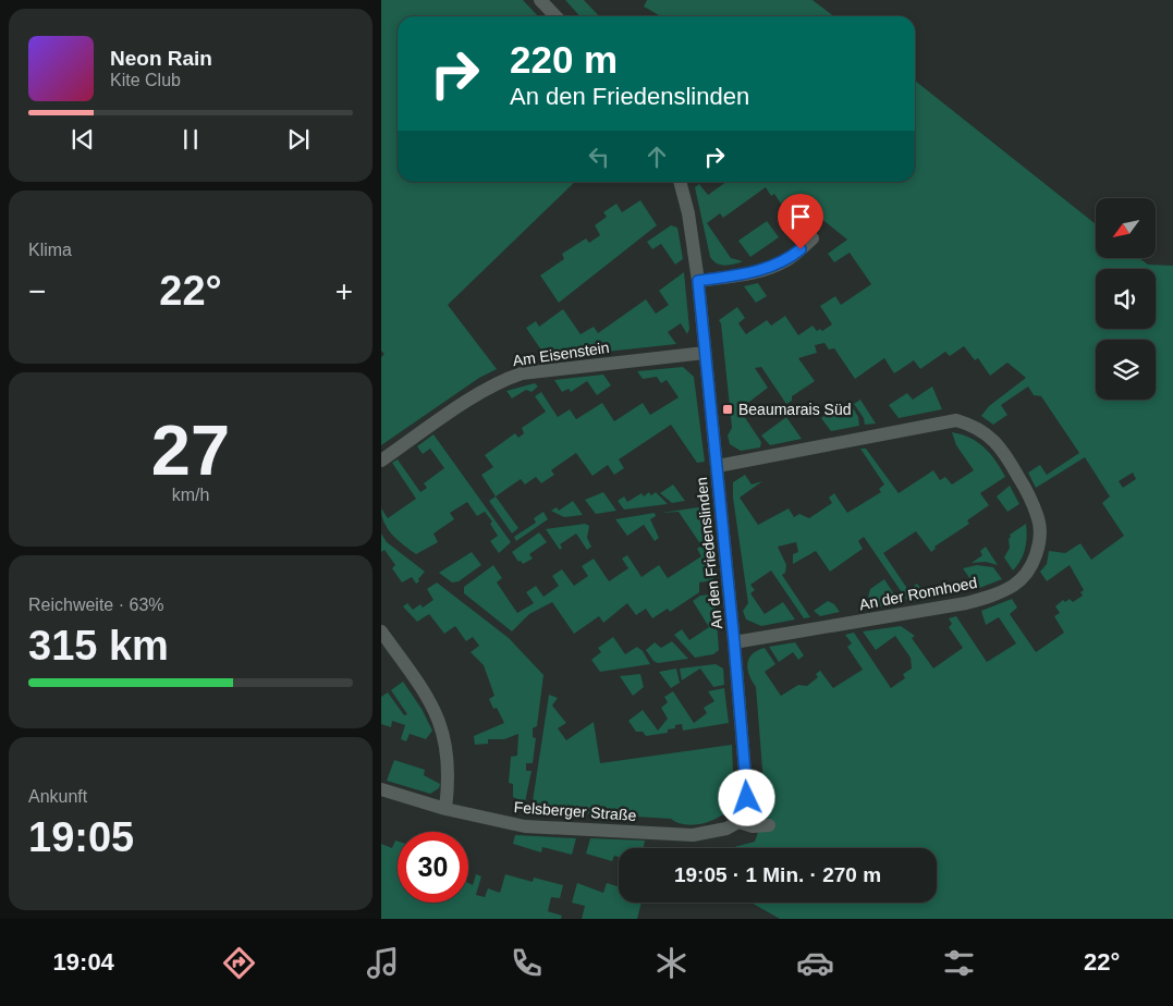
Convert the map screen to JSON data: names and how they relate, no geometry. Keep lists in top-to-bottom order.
{
  "streets": {
    "street": [
      "Am Eisenstein",
      "An den Friedenslinden",
      "An der Ronnhoed",
      "Felsberger Straße"
    ]
  },
  "crossings": [
    ["Am Eisenstein", "An den Friedenslinden"],
    ["An den Friedenslinden", "An der Ronnhoed"],
    ["An den Friedenslinden", "Felsberger Straße"]
  ],
  "places": {
    "transit": ["Beaumarais Süd"]
  },
  "north": "bottom left",
  "page": {
    "turn": ["220 m", "An den Friedenslinden"],
    "song": ["Neon Rain", "Kite Club"],
    "tile": [
      "Klima",
      ["27", "km/h"],
      ["Reichweite · 63%", "315 km"],
      ["Ankunft", "19:05"]
    ],
    "heat": ["−", "22°", "+"],
    "limit": "30",
    "trip": "19:05 · 1 Min. · 270 m",
    "tabs": ["19:04", "22°"]
  }
}
